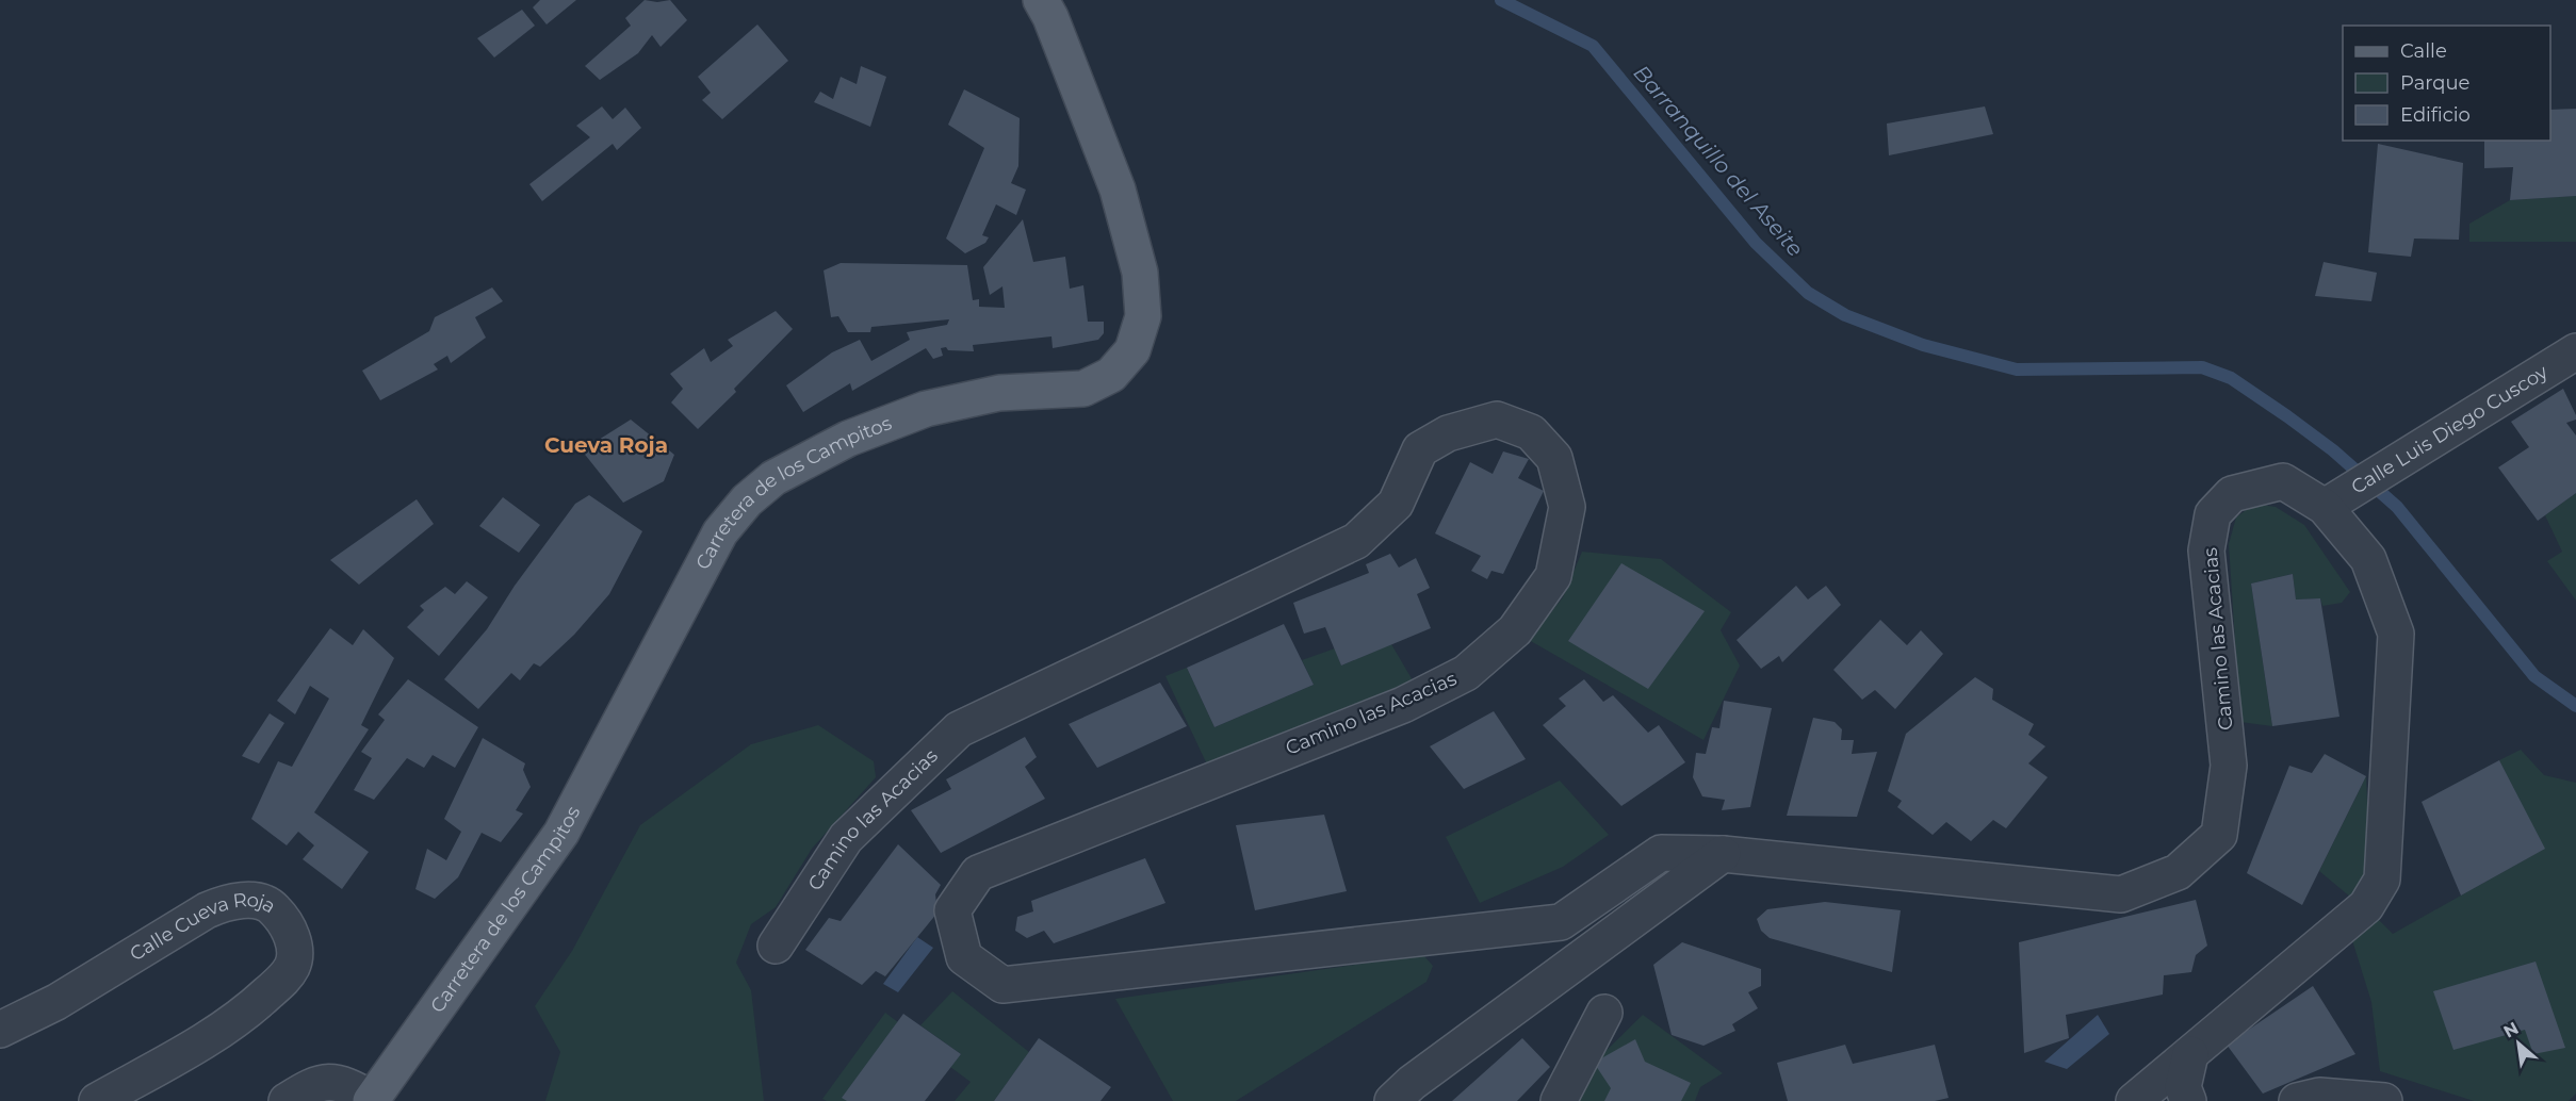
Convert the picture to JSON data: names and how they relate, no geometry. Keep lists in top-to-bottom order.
{
  "streets": {
    "main road": ["Carretera de los Campitos"],
    "street": ["Calle Luis Diego Cuscoy", "Camino las Acacias", "Calle Cueva Roja"]
  },
  "crossings": [
    ["Calle Luis Diego Cuscoy", "Camino las Acacias"]
  ],
  "districts": ["Cueva Roja"],
  "water": ["Barranquillo del Aseite"],
  "legend": ["Calle", "Parque", "Edificio"],
  "north": "top left"
}
